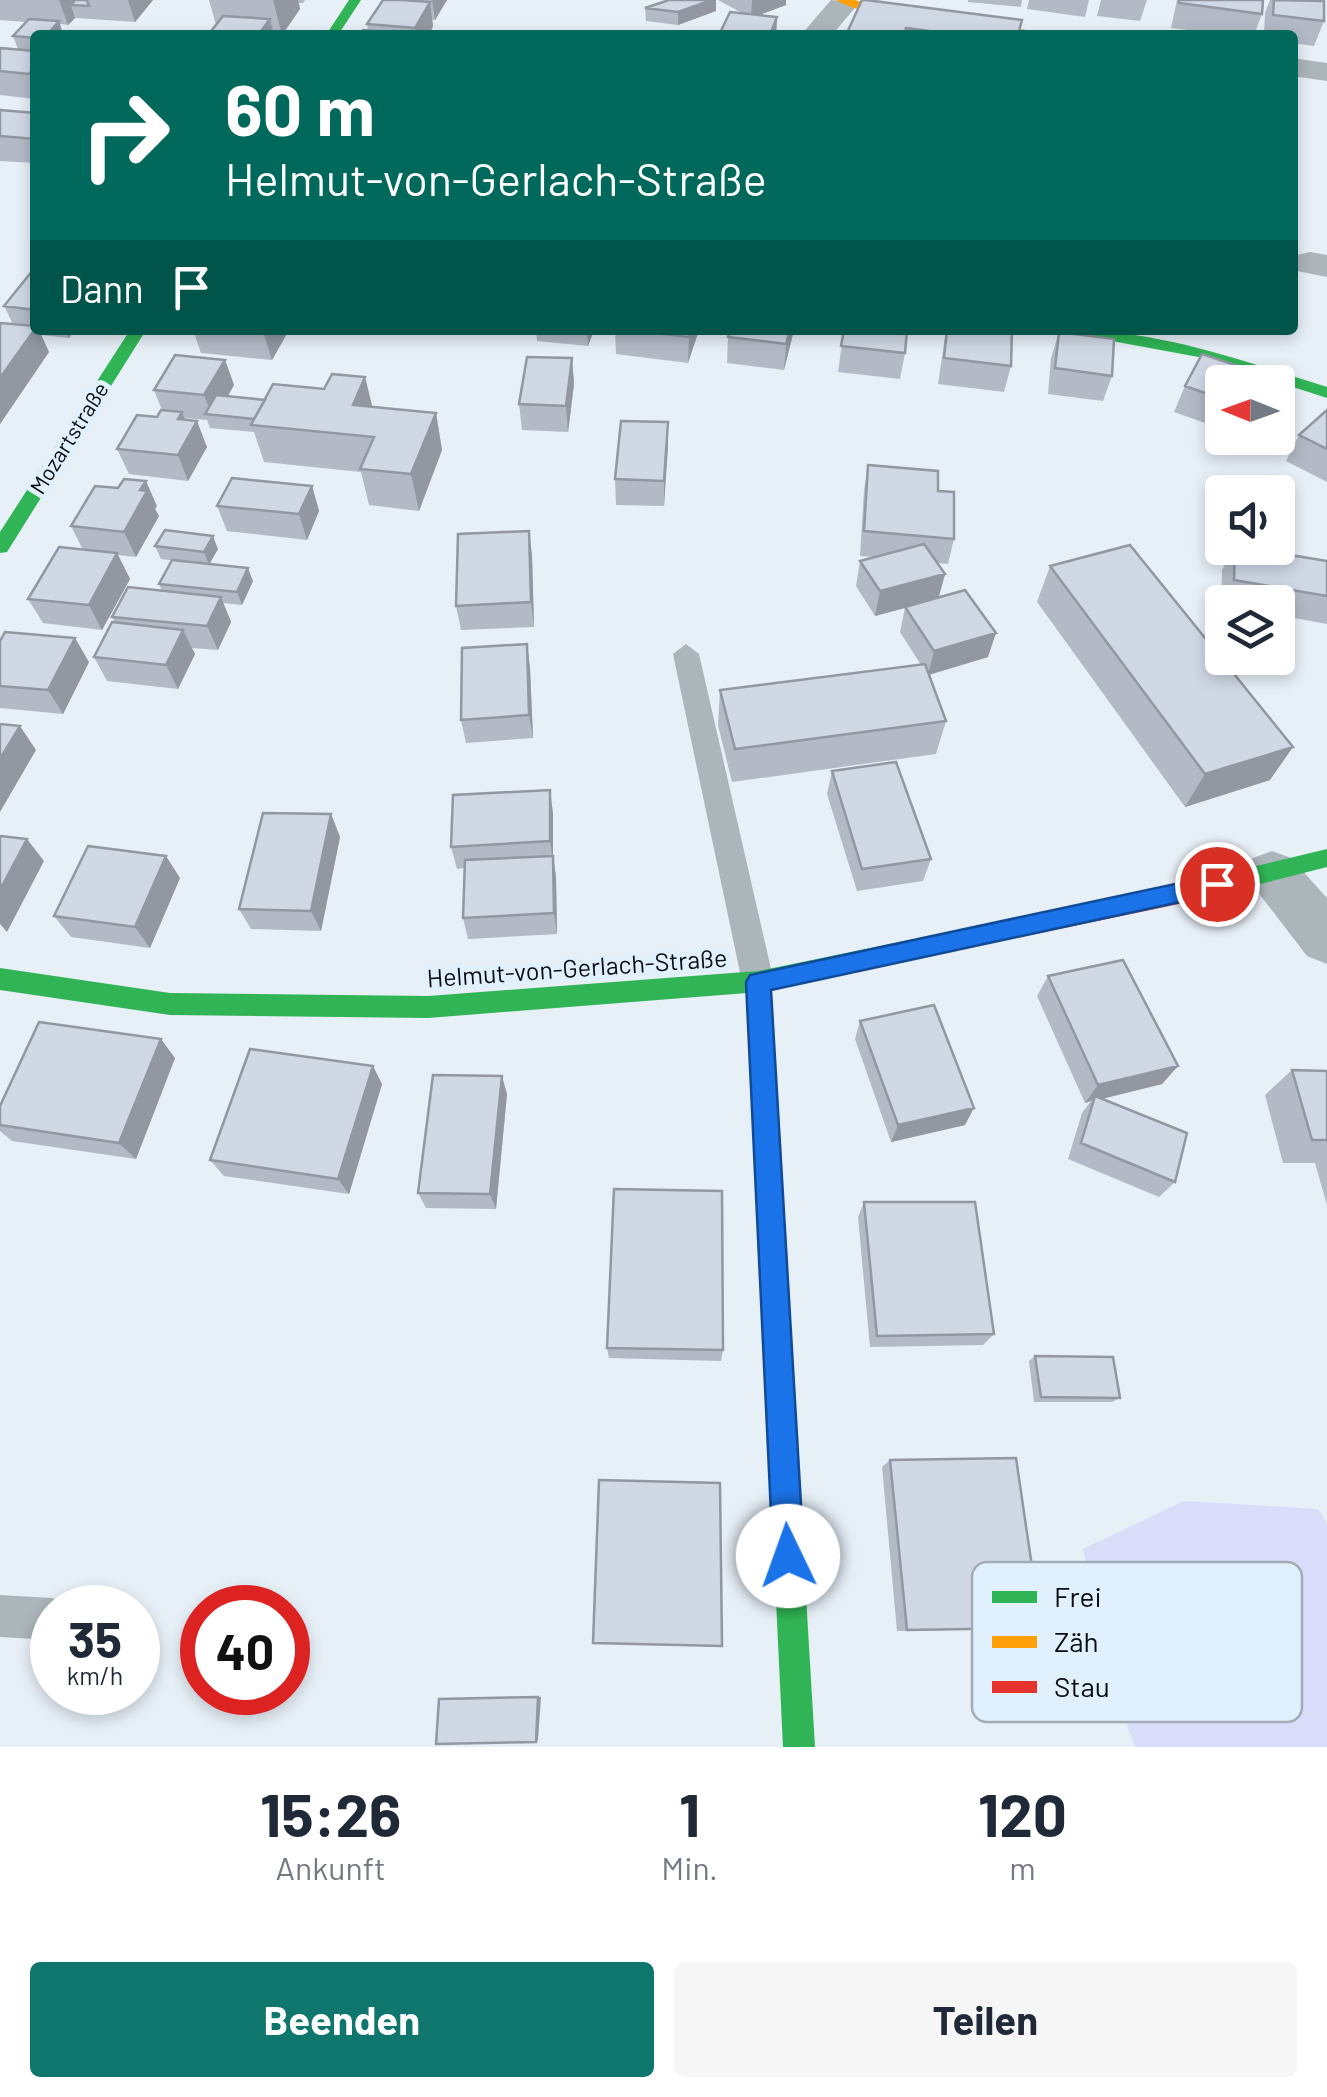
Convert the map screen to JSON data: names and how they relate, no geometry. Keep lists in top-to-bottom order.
{
  "streets": {
    "street": ["Mozartstraße", "Helmut-von-Gerlach-Straße"]
  },
  "legend": ["Frei", "Zäh", "Stau"],
  "north": "left",
  "page": {
    "turn": ["60 m", "Helmut-von-Gerlach-Straße"],
    "then": "Dann",
    "speed": "35 km/h",
    "limit": "40",
    "eta": [
      "15:26",
      "Ankunft",
      "1",
      "Min.",
      "120",
      "m"
    ],
    "buttons": ["Beenden", "Teilen"]
  }
}
